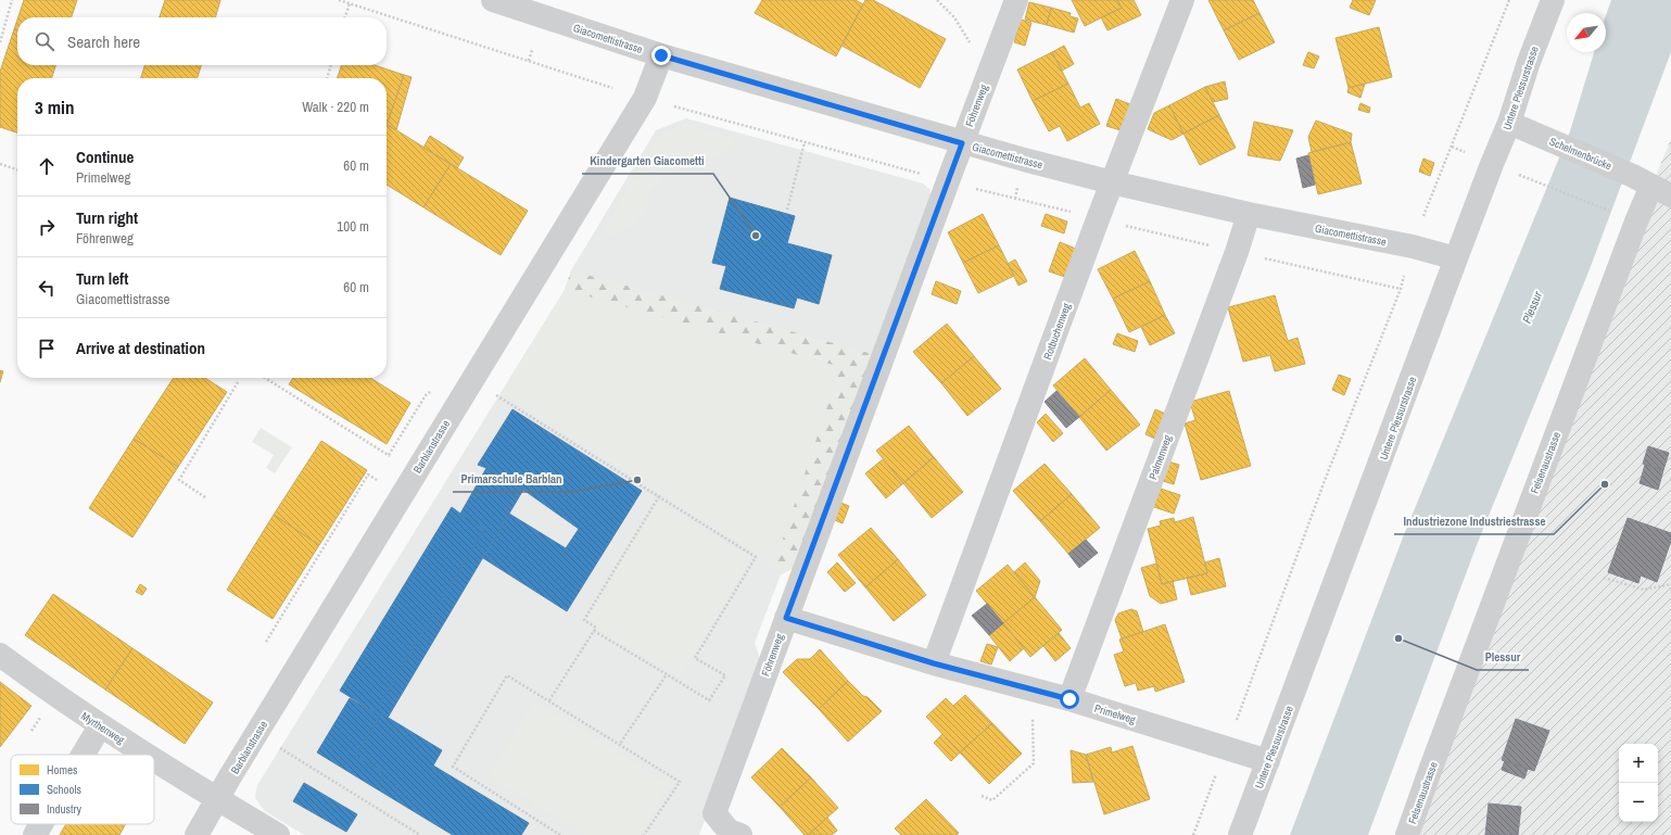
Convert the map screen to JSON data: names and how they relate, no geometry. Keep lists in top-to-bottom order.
{
  "streets": {
    "street": [
      "Giacomettistrasse",
      "Untere Plessurstrasse",
      "Föhrenweg",
      "Schelmenbrücke",
      "Rotbuchenweg",
      "Barblanstrasse",
      "Palmenweg",
      "Felsenaustrasse",
      "Primelweg",
      "Myrthenweg"
    ]
  },
  "crossings": [
    ["Giacomettistrasse", "Untere Plessurstrasse"],
    ["Giacomettistrasse", "Föhrenweg"],
    ["Giacomettistrasse", "Rotbuchenweg"],
    ["Giacomettistrasse", "Barblanstrasse"],
    ["Giacomettistrasse", "Palmenweg"],
    ["Untere Plessurstrasse", "Schelmenbrücke"],
    ["Untere Plessurstrasse", "Primelweg"],
    ["Föhrenweg", "Primelweg"],
    ["Schelmenbrücke", "Felsenaustrasse"],
    ["Rotbuchenweg", "Primelweg"],
    ["Barblanstrasse", "Myrthenweg"],
    ["Palmenweg", "Primelweg"]
  ],
  "water": ["Plessur"],
  "places": [
    "Kindergarten Giacometti",
    "Primarschule Barblan",
    "Industriezone Industriestrasse",
    "Plessur"
  ],
  "legend": ["Homes", "Schools", "Industry"],
  "north": "bottom left",
  "page": {
    "search": "Search here",
    "heading": ["3 min", "Walk · 220 m"],
    "list": [
      ["Continue", "Primelweg", "60 m"],
      ["Turn right", "Föhrenweg", "100 m"],
      ["Turn left", "Giacomettistrasse", "60 m"],
      "Arrive at destination"
    ],
    "map_buttons": ["+", "−"]
  }
}
